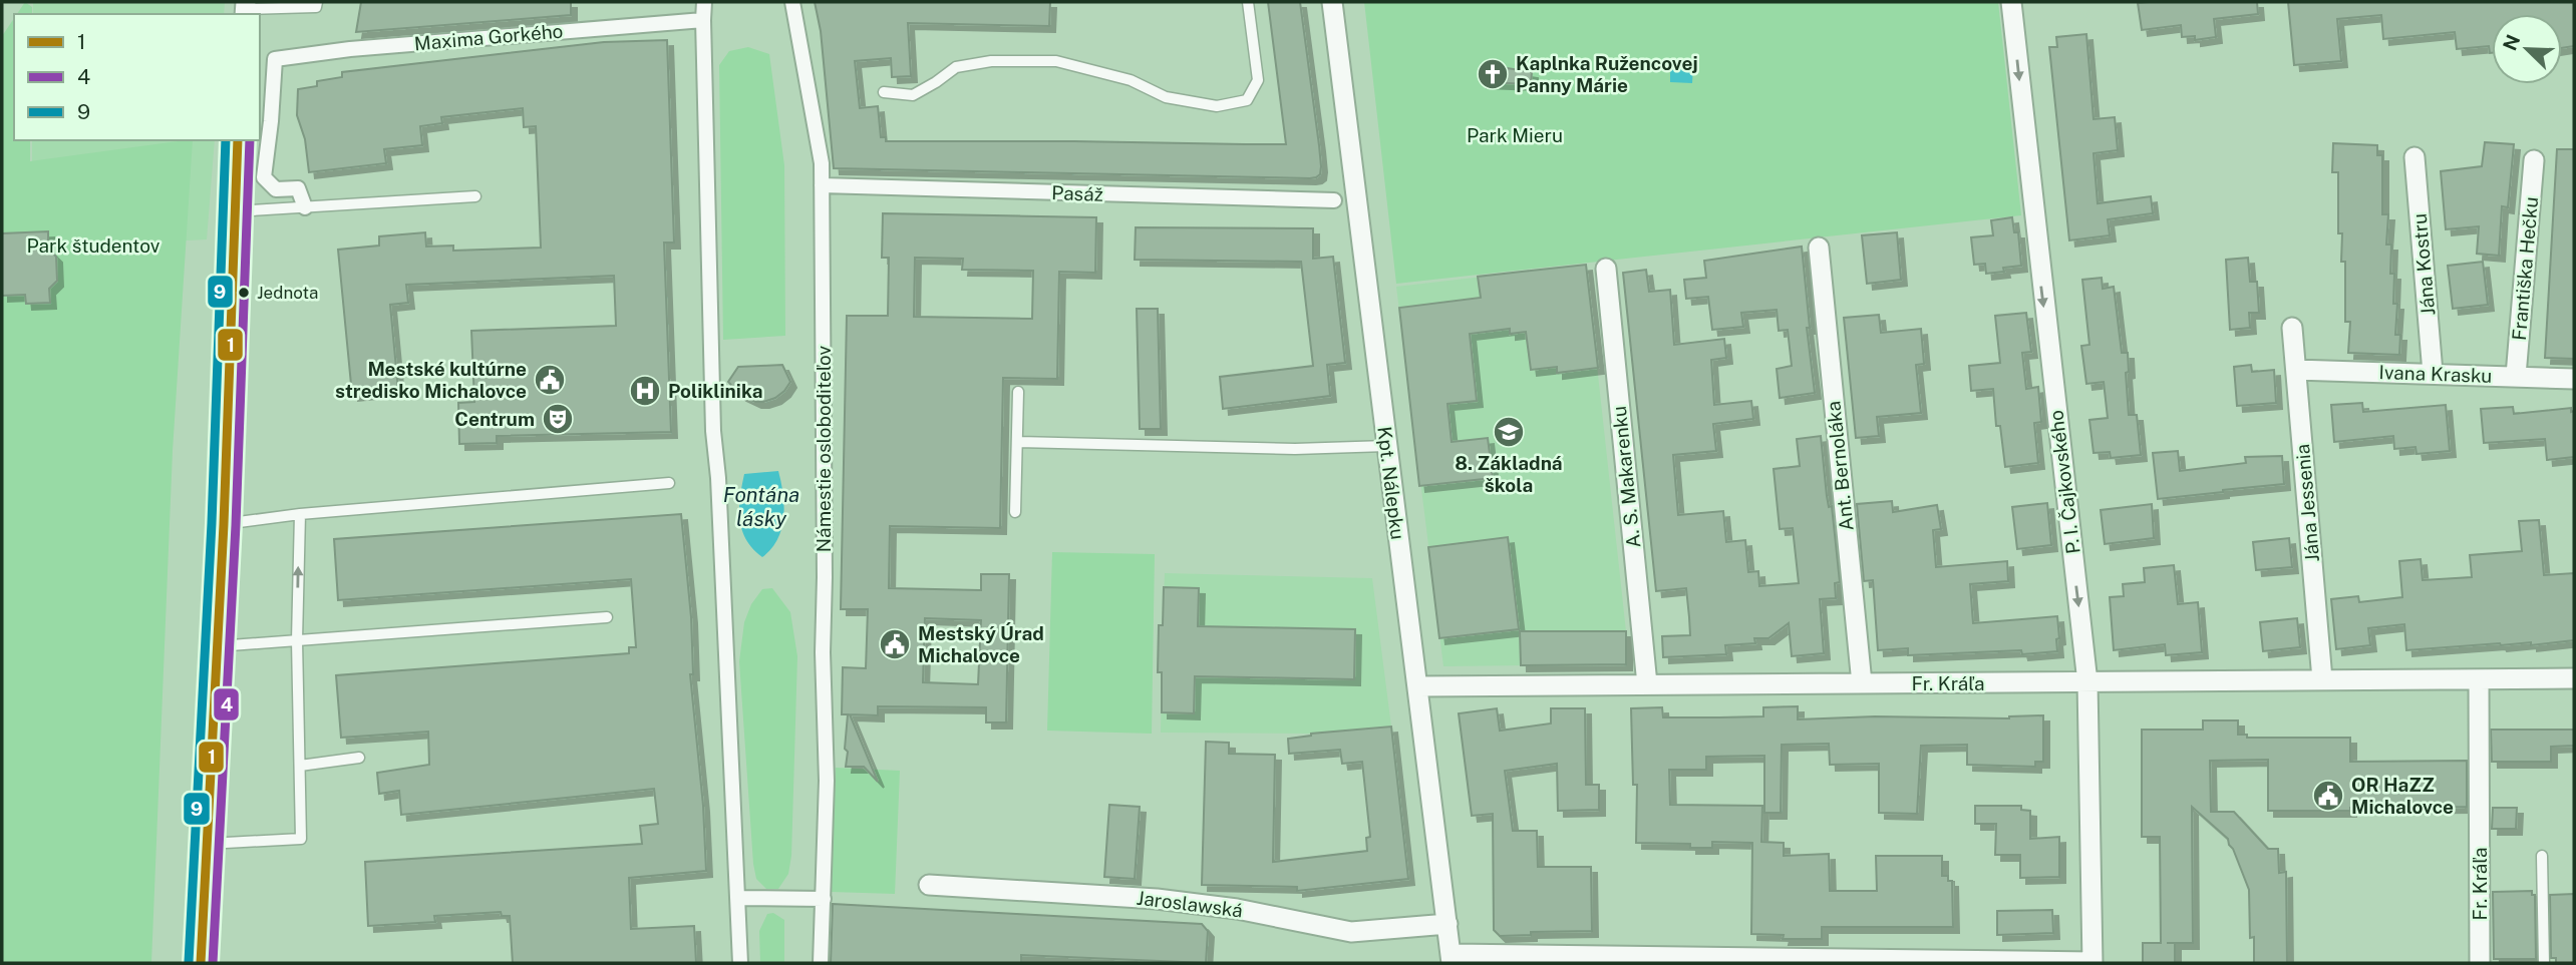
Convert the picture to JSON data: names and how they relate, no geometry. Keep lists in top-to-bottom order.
{
  "streets": {
    "street": [
      "Maxima Gorkého",
      "Pasáž",
      "Jána Kostru",
      "Františka Hečku",
      "Ivana Krasku",
      "Námestie osloboditeľov",
      "Ant. Bernoláka",
      "A. S. Makarenku",
      "P. I. Čajkovského",
      "Kpt. Nálepku",
      "Jána Jessenia",
      "Fr. Kráľa",
      "Jaroslawská"
    ]
  },
  "crossings": [
    ["Pasáž", "Námestie osloboditeľov"],
    ["Jána Kostru", "Ivana Krasku"],
    ["Františka Hečku", "Ivana Krasku"],
    ["Ivana Krasku", "Jána Jessenia"],
    ["Ant. Bernoláka", "Fr. Kráľa"],
    ["A. S. Makarenku", "Fr. Kráľa"],
    ["P. I. Čajkovského", "Fr. Kráľa"],
    ["Kpt. Nálepku", "Fr. Kráľa"],
    ["Kpt. Nálepku", "Jaroslawská"],
    ["Jána Jessenia", "Fr. Kráľa"]
  ],
  "one_way": ["P. I. Čajkovského"],
  "water": ["Fontána lásky"],
  "parks": ["Park Mieru", "Park študentov"],
  "places": {
    "church": ["Kaplnka Ružencovej Panny Márie"],
    "other": ["Jednota"],
    "public building": ["Mestské kultúrne stredisko Michalovce", "Mestský Úrad Michalovce", "OR HaZZ Michalovce"],
    "hospital": ["Poliklinika"],
    "theatre": ["Centrum"],
    "school or university": ["8. Základná škola"]
  },
  "lines": ["transit line 1", "transit line 4", "transit line 9"],
  "legend": ["1", "4", "9"],
  "north": "top left"
}
